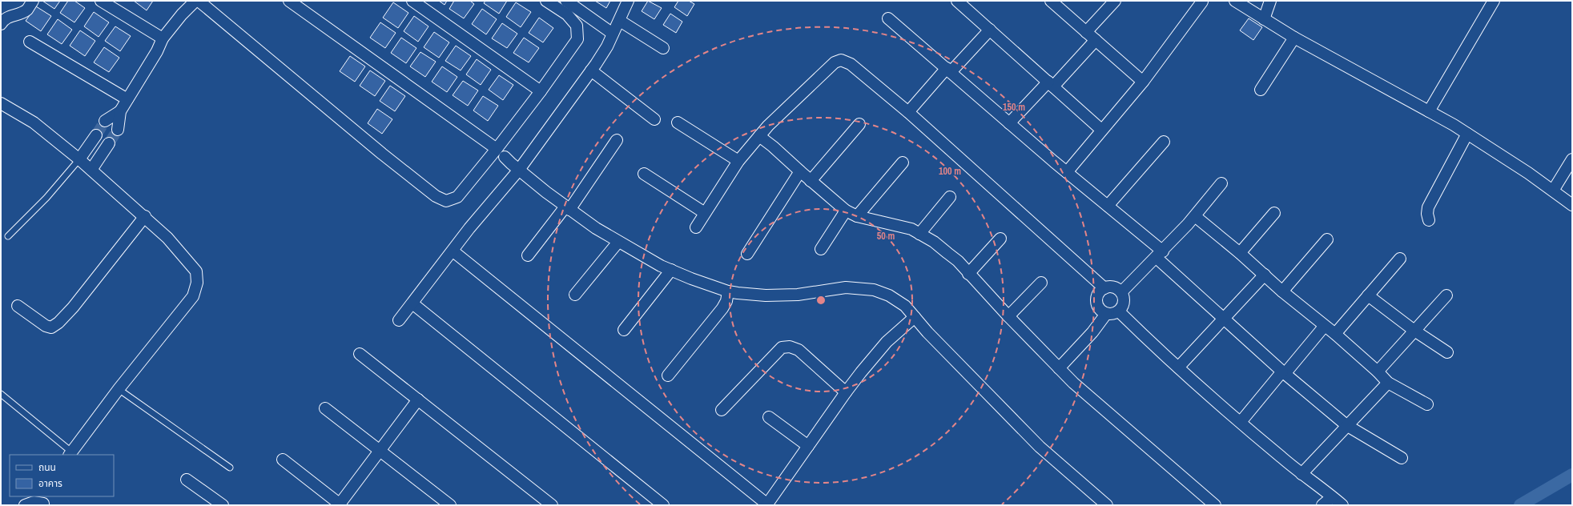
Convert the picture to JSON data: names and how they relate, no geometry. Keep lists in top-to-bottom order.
{
  "legend": ["ถนน", "อาคาร"],
  "rings": ["150 m", "100 m", "50 m"]
}
